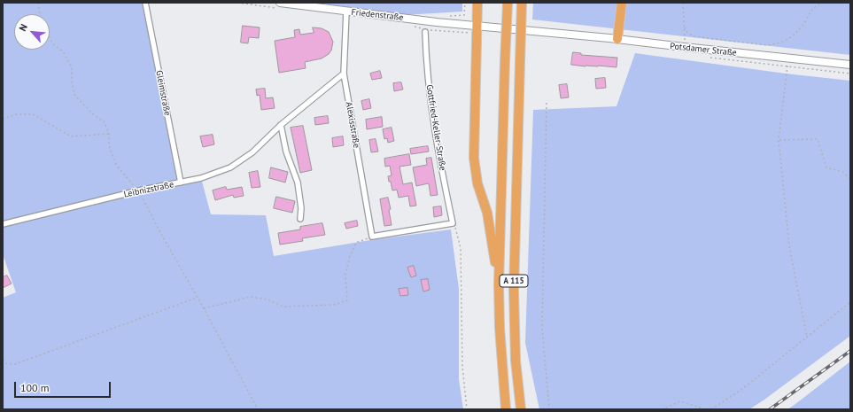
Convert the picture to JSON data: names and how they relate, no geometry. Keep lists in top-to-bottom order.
{
  "streets": {
    "highway": ["A 115"],
    "main road": ["Friedenstraße", "Potsdamer Straße"],
    "street": [
      "Gleimstraße",
      "Alexisstraße",
      "Gottfried-Keller-Straße",
      "Leibnizstraße"
    ]
  },
  "crossings": [
    ["Friedenstraße", "Potsdamer Straße"],
    ["Friedenstraße", "Alexisstraße"],
    ["Gleimstraße", "Leibnizstraße"],
    ["Alexisstraße", "Leibnizstraße"]
  ],
  "scale_bar": "100 m",
  "north": "top left"
}
